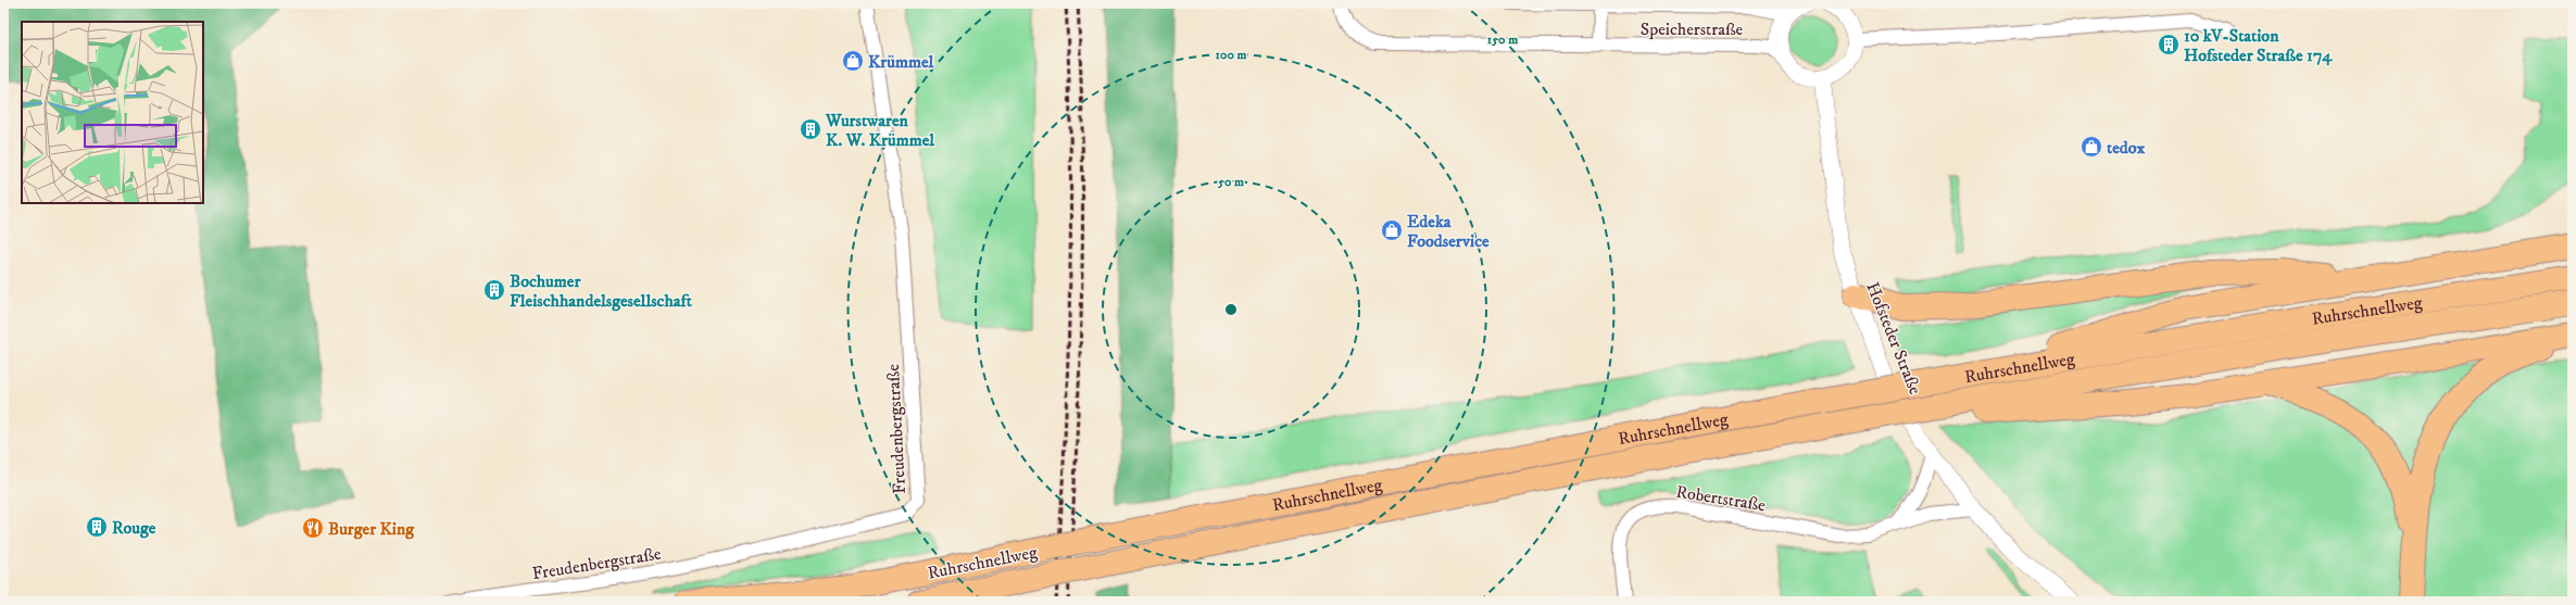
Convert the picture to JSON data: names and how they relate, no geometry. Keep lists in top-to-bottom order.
{
  "streets": {
    "highway": ["Ruhrschnellweg"],
    "street": [
      "Speicherstraße",
      "Hofsteder Straße",
      "Freudenbergstraße",
      "Robertstraße"
    ]
  },
  "crossings": [
    ["Hofsteder Straße", "Robertstraße"]
  ],
  "places": {
    "building": [
      "10 kV-Station Hofsteder Straße 174",
      "Wurstwaren K. W. Krümmel",
      "Bochumer Fleischhandelsgesellschaft",
      "Rouge"
    ],
    "shop": ["Krümmel", "tedox", "Edeka Foodservice"],
    "restaurant": ["Burger King"]
  },
  "rings": ["150 m", "100 m", "50 m"]
}
